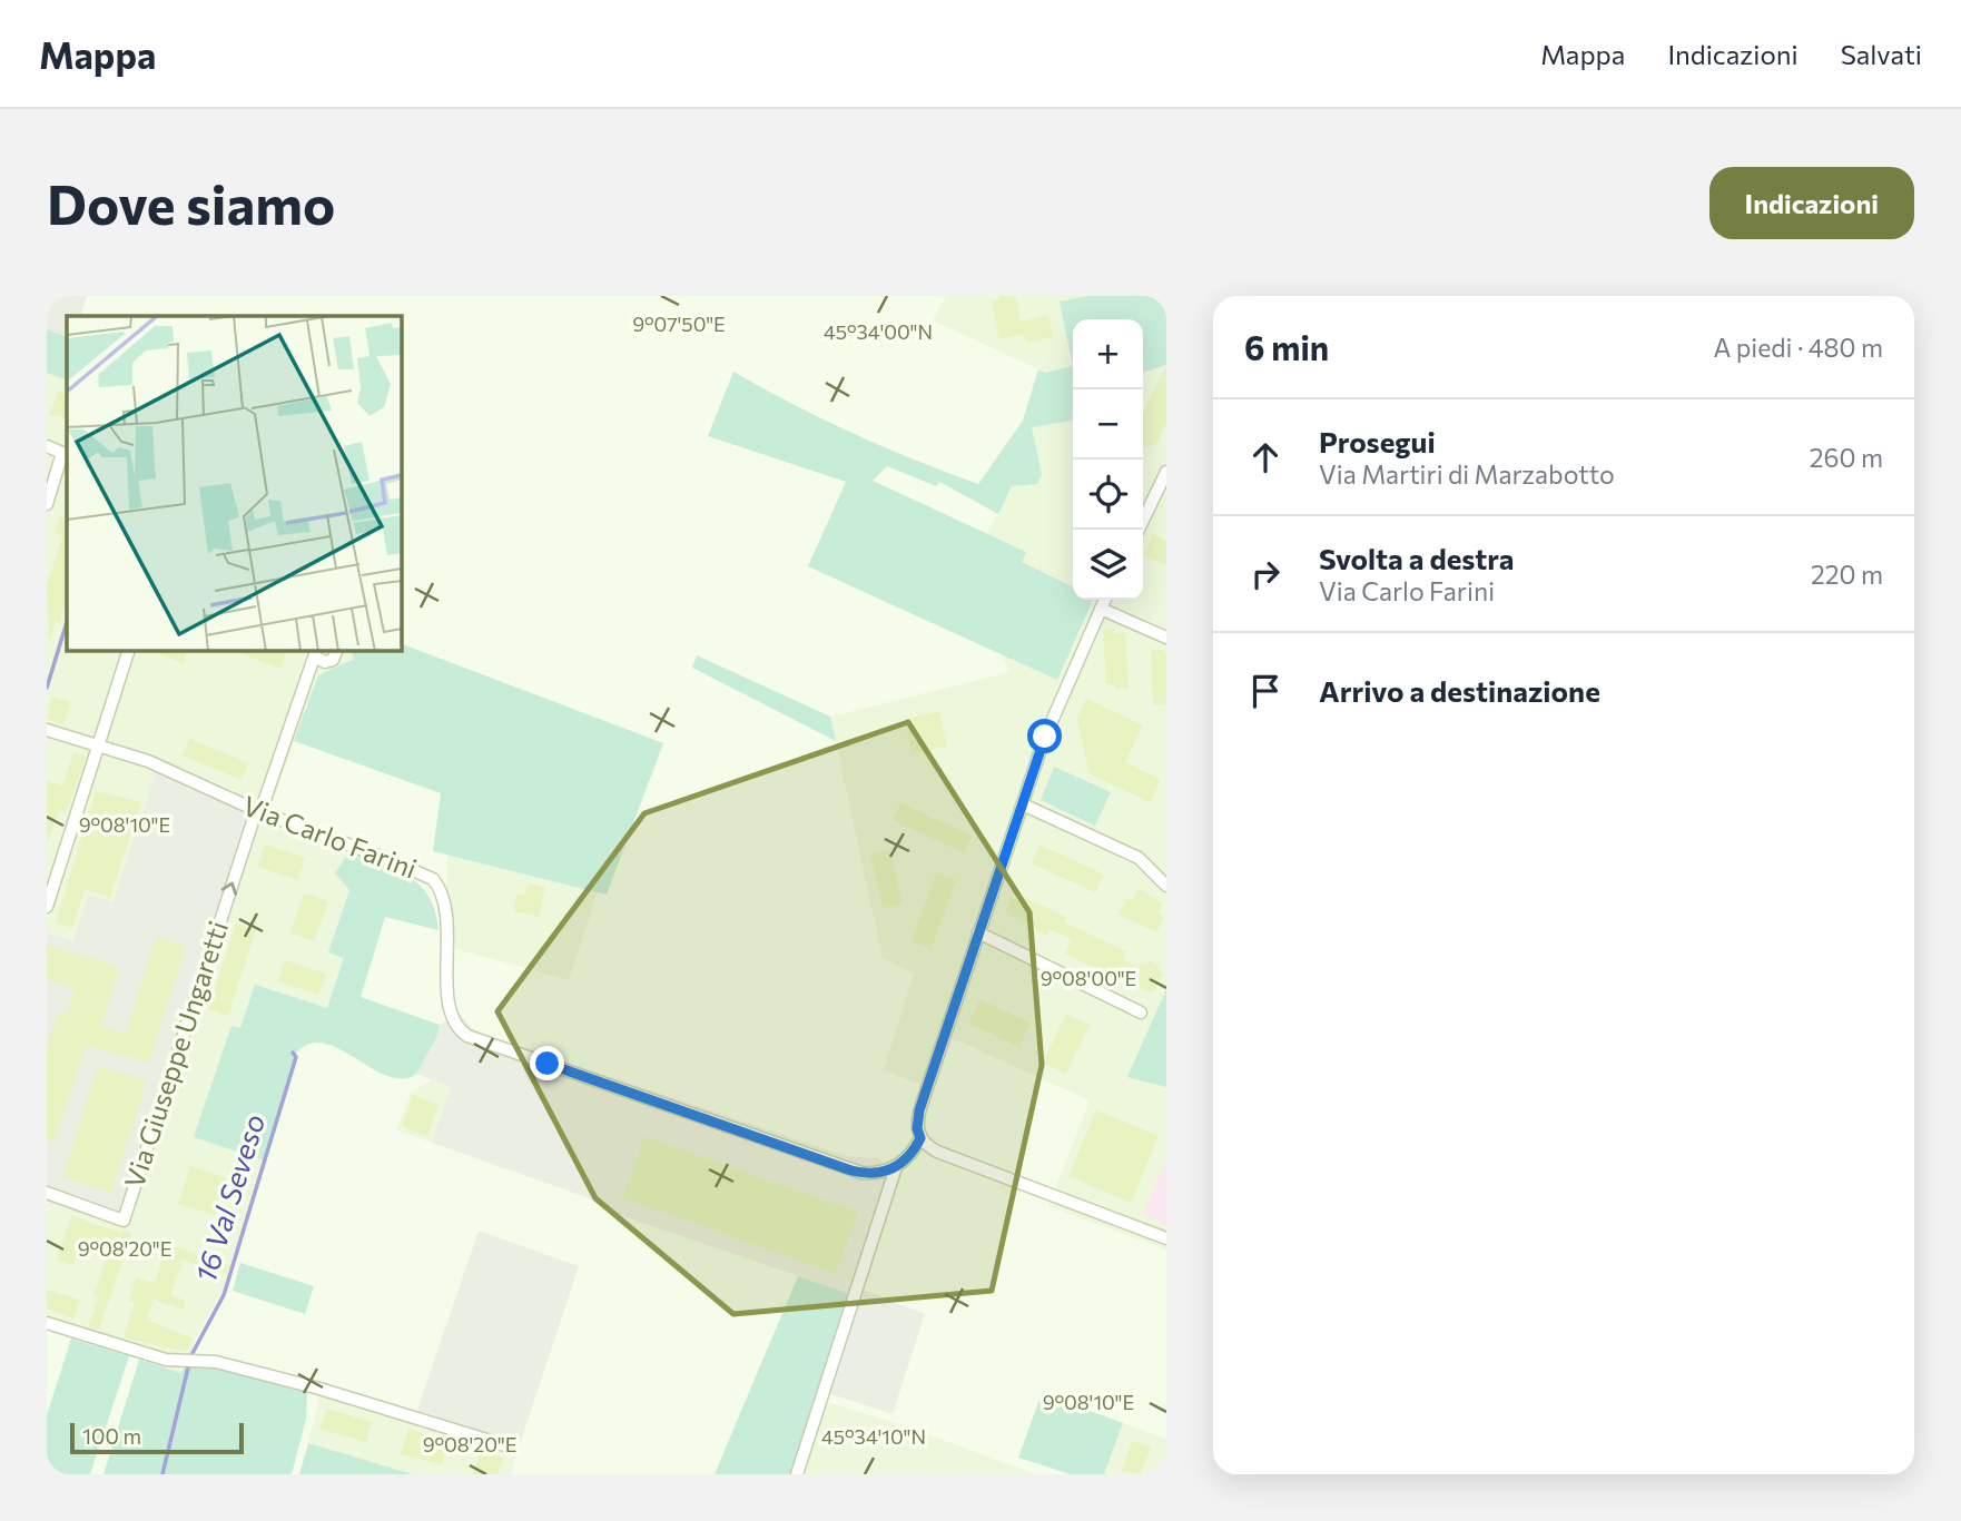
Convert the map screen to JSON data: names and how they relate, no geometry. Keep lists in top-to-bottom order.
{
  "streets": {
    "street": ["Via Carlo Farini", "Via Giuseppe Ungaretti"]
  },
  "crossings": [
    ["Via Carlo Farini", "Via Giuseppe Ungaretti"]
  ],
  "one_way": ["Via Giuseppe Ungaretti"],
  "water": ["16 Val Seveso"],
  "scale_bar": "100 m",
  "page": {
    "header": "Mappa",
    "nav": ["Mappa", "Indicazioni", "Salvati"],
    "buttons": "Indicazioni",
    "title": "Dove siamo",
    "heading": ["6 min", "A piedi · 480 m"],
    "map_buttons": ["+", "−"],
    "list": [
      ["Prosegui", "Via Martiri di Marzabotto", "260 m"],
      ["Svolta a destra", "Via Carlo Farini", "220 m"],
      "Arrivo a destinazione"
    ],
    "scale": "100 m"
  },
  "coordinates": [
    "9°07'50\"E",
    "45°34'00\"N",
    "9°08'10\"E",
    "9°08'00\"E",
    "9°08'20\"E",
    "45°34'10\"N"
  ]
}
